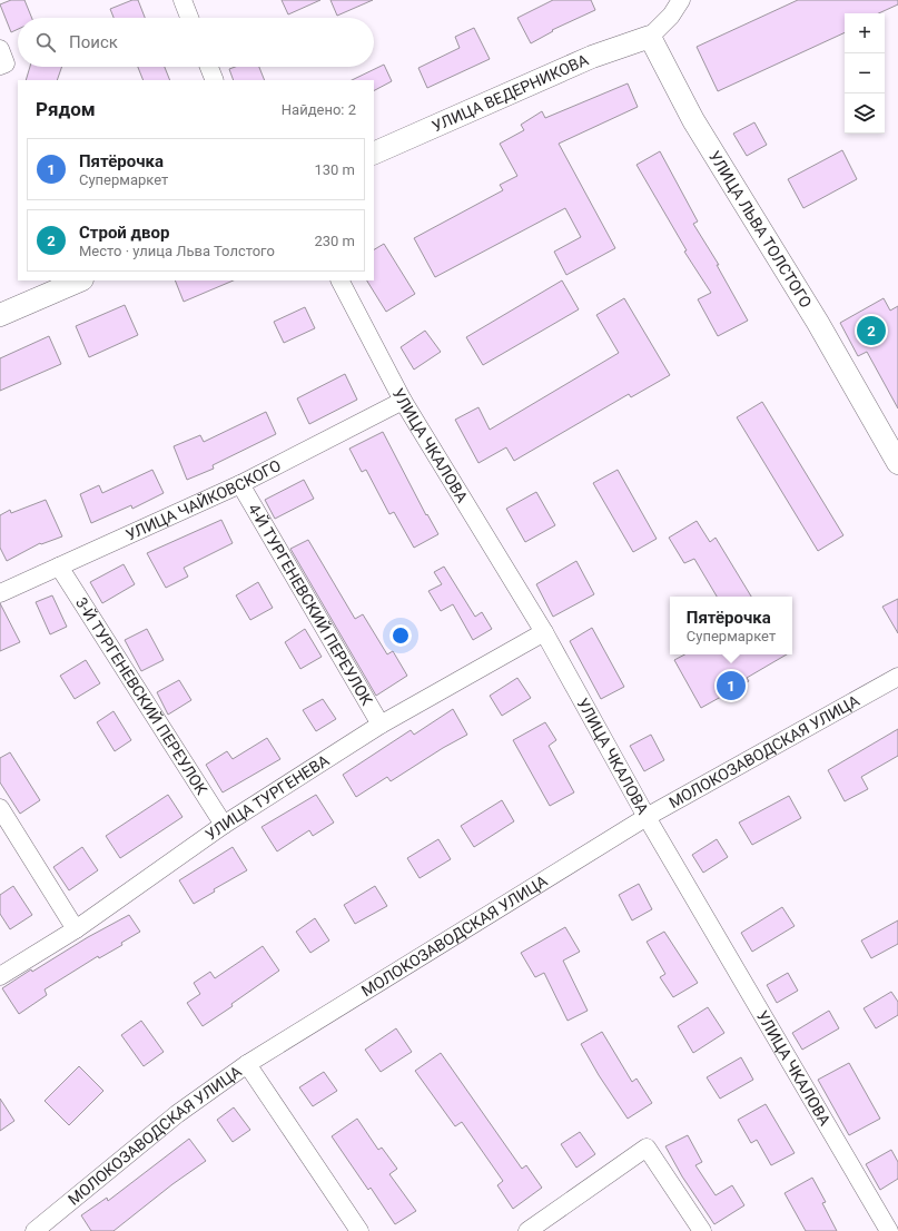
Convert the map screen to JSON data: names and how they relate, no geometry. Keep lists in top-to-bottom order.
{
  "streets": {
    "street": [
      "УЛИЦА ВЕДЕРНИКОВА",
      "УЛИЦА ЛЬВА ТОЛСТОГО",
      "УЛИЦА ЧКАЛОВА",
      "УЛИЦА ЧАЙКОВСКОГО",
      "4-Й ТУРГЕНЕВСКИЙ ПЕРЕУЛОК",
      "3-Й ТУРГЕНЕВСКИЙ ПЕРЕУЛОК",
      "МОЛОКОЗАВОДСКАЯ УЛИЦА",
      "УЛИЦА ТУРГЕНЕВА"
    ]
  },
  "crossings": [
    ["УЛИЦА ВЕДЕРНИКОВА", "УЛИЦА ЛЬВА ТОЛСТОГО"],
    ["УЛИЦА ЧКАЛОВА", "УЛИЦА ЧАЙКОВСКОГО"],
    ["УЛИЦА ЧКАЛОВА", "МОЛОКОЗАВОДСКАЯ УЛИЦА"],
    ["УЛИЦА ЧКАЛОВА", "УЛИЦА ТУРГЕНЕВА"],
    ["УЛИЦА ЧАЙКОВСКОГО", "4-Й ТУРГЕНЕВСКИЙ ПЕРЕУЛОК"],
    ["УЛИЦА ЧАЙКОВСКОГО", "3-Й ТУРГЕНЕВСКИЙ ПЕРЕУЛОК"],
    ["4-Й ТУРГЕНЕВСКИЙ ПЕРЕУЛОК", "УЛИЦА ТУРГЕНЕВА"],
    ["3-Й ТУРГЕНЕВСКИЙ ПЕРЕУЛОК", "УЛИЦА ТУРГЕНЕВА"]
  ],
  "page": {
    "map_buttons": ["+", "−"],
    "search": "Поиск",
    "heading": ["Рядом", "Найдено: 2"],
    "list": [
      {
        "mark": "1",
        "name": "Пятёрочка",
        "note": "Супермаркет",
        "value": "130 m"
      },
      {
        "mark": "2",
        "name": "Строй двор",
        "note": "Место · улица Льва Толстого",
        "value": "230 m"
      }
    ],
    "pins": ["2", "1"],
    "popup": ["Пятёрочка", "Супермаркет"]
  }
}
